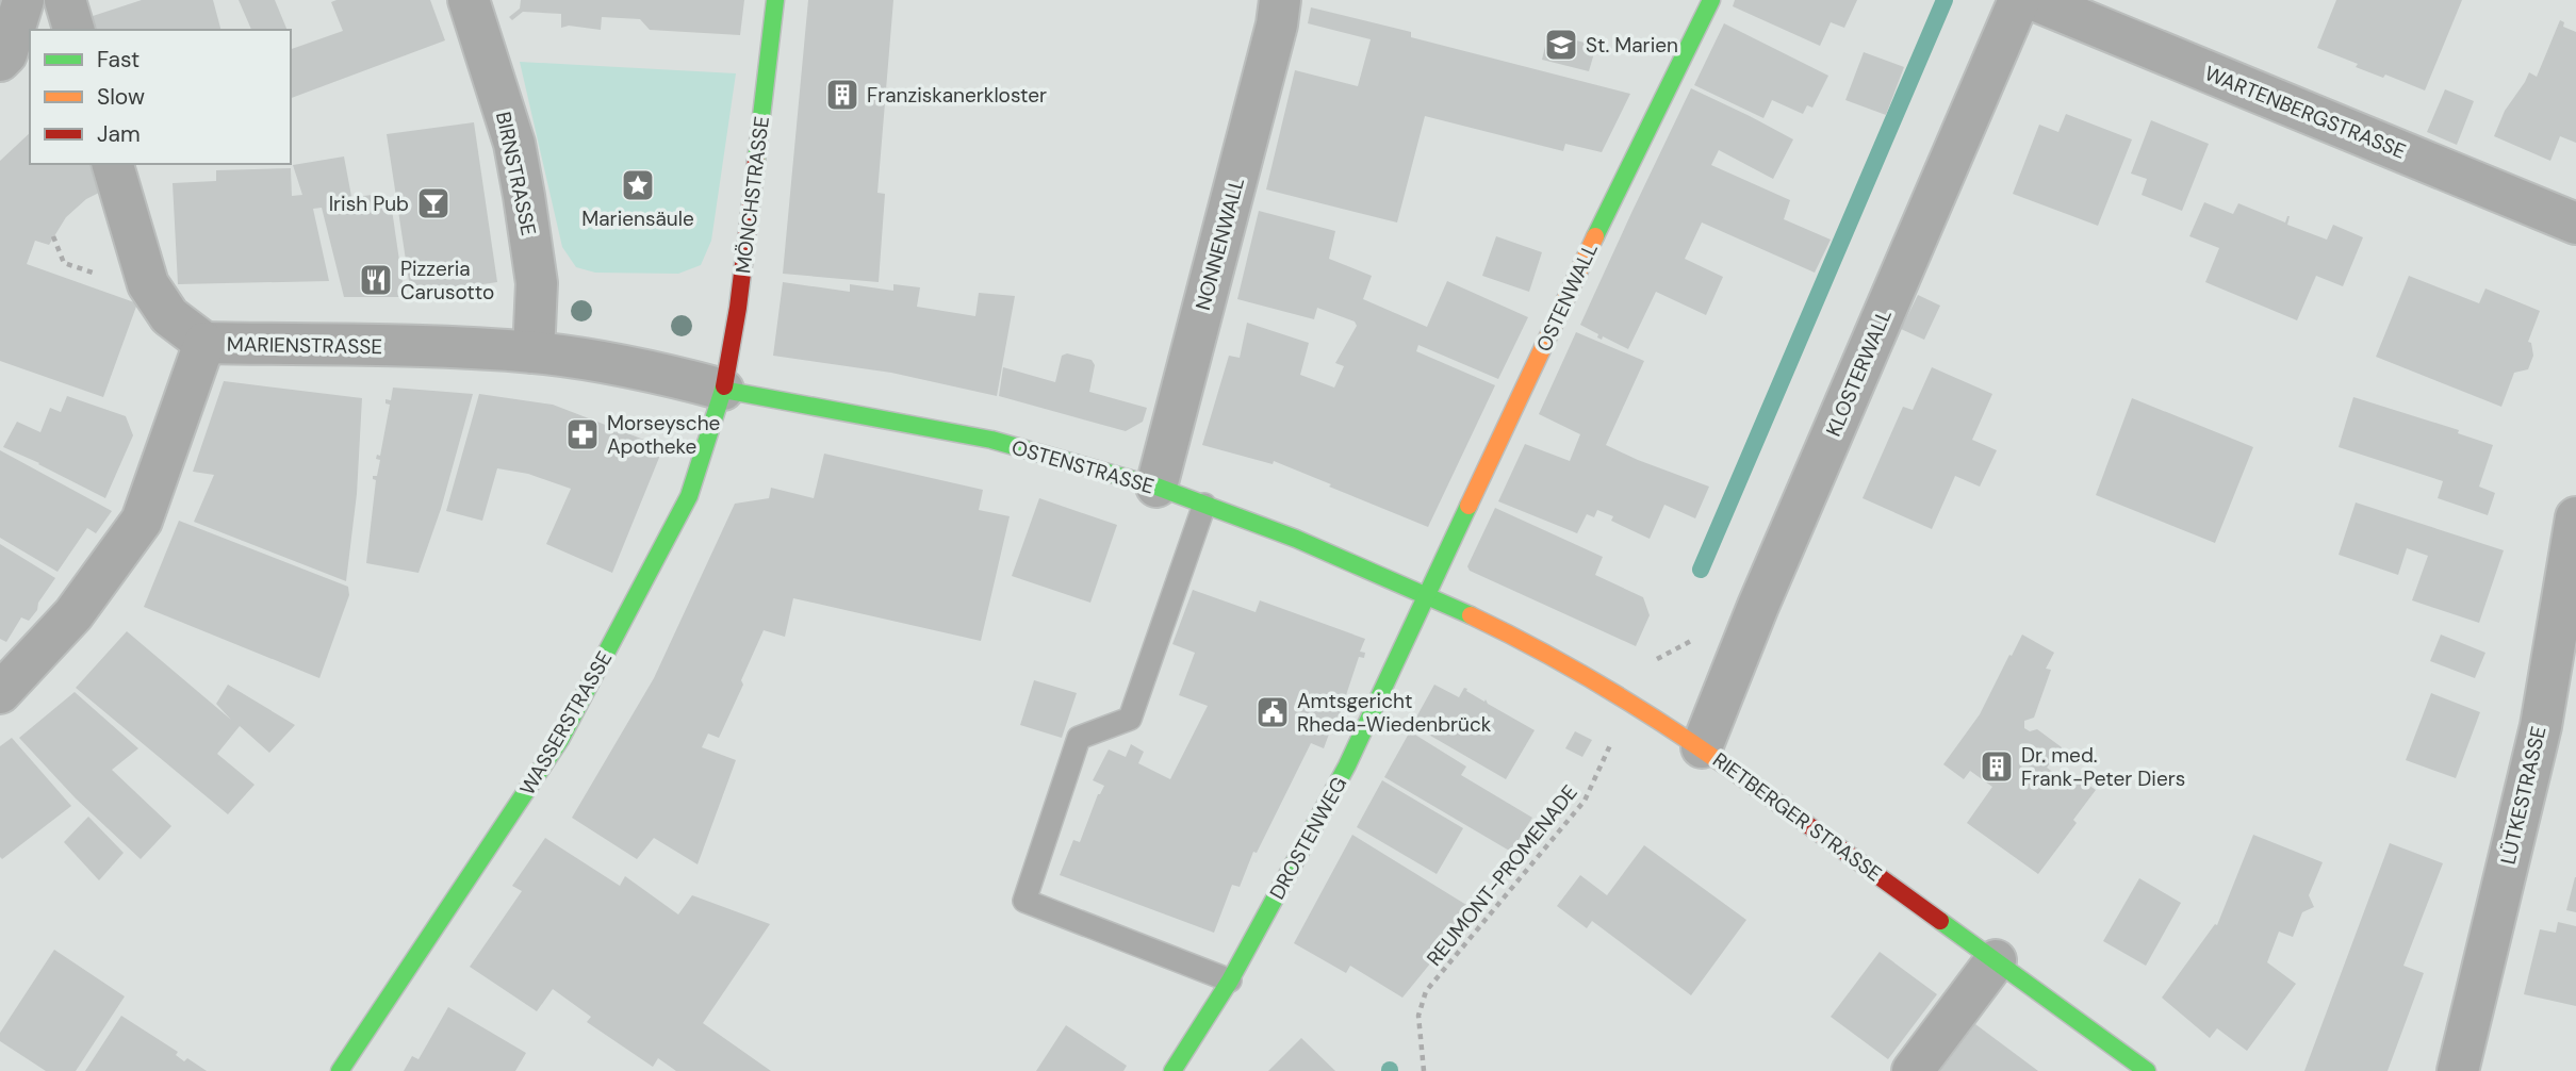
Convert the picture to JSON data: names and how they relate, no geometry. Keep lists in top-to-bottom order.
{
  "streets": {
    "street": [
      "WARTENBERGSTRASSE",
      "BIRNSTRASSE",
      "MÖNCHSTRASSE",
      "NONNENWALL",
      "OSTENWALL",
      "MARIENSTRASSE",
      "KLOSTERWALL",
      "OSTENSTRASSE",
      "WASSERSTRASSE",
      "LÜTKESTRASSE",
      "RIETBERGER STRASSE",
      "DROSTENWEG"
    ],
    "path": ["REUMONT-PROMENADE"]
  },
  "crossings": [
    ["BIRNSTRASSE", "MARIENSTRASSE"],
    ["MÖNCHSTRASSE", "MARIENSTRASSE"],
    ["MÖNCHSTRASSE", "OSTENSTRASSE"],
    ["MÖNCHSTRASSE", "WASSERSTRASSE"],
    ["NONNENWALL", "OSTENSTRASSE"],
    ["OSTENWALL", "OSTENSTRASSE"],
    ["OSTENWALL", "RIETBERGER STRASSE"],
    ["OSTENWALL", "DROSTENWEG"],
    ["MARIENSTRASSE", "OSTENSTRASSE"],
    ["MARIENSTRASSE", "WASSERSTRASSE"],
    ["KLOSTERWALL", "RIETBERGER STRASSE"],
    ["OSTENSTRASSE", "WASSERSTRASSE"],
    ["OSTENSTRASSE", "RIETBERGER STRASSE"],
    ["OSTENSTRASSE", "DROSTENWEG"],
    ["RIETBERGER STRASSE", "DROSTENWEG"],
    ["RIETBERGER STRASSE", "REUMONT-PROMENADE"]
  ],
  "places": {
    "school or university": ["St. Marien"],
    "building": ["Franziskanerkloster", "Dr. med. Frank-Peter Diers"],
    "place": ["Mariensäule"],
    "bar": ["Irish Pub"],
    "restaurant": ["Pizzeria Carusotto"],
    "pharmacy": ["Morseysche Apotheke"],
    "public building": ["Amtsgericht Rheda-Wiedenbrück"]
  },
  "legend": ["Fast", "Slow", "Jam"]
}
